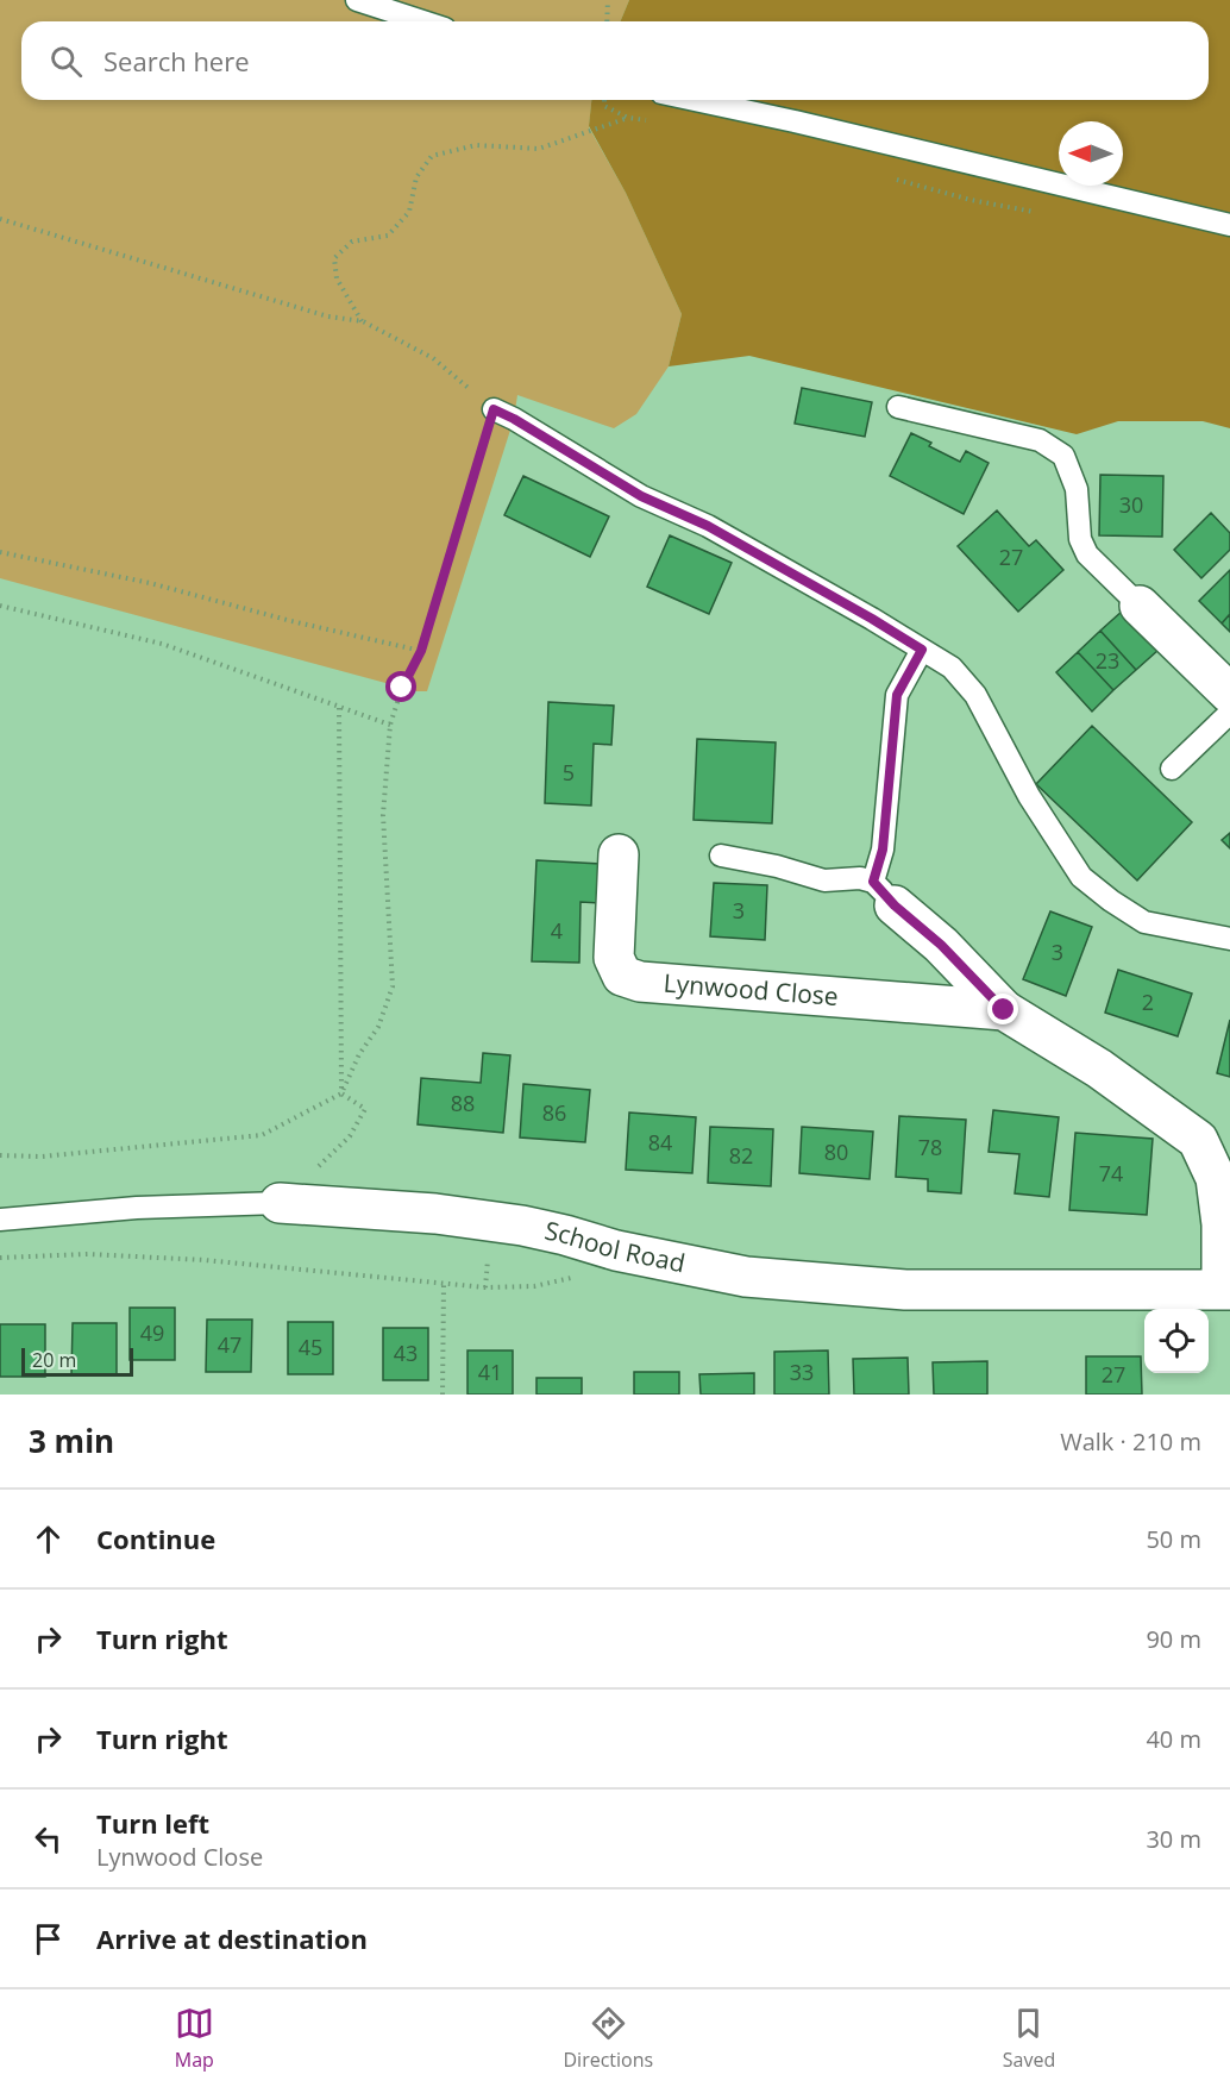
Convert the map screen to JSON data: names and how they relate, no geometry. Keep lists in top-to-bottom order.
{
  "streets": {
    "street": ["Lynwood Close", "School Road"]
  },
  "crossings": [
    ["Lynwood Close", "School Road"]
  ],
  "house_numbers": [
    "30",
    "27",
    "23",
    "5",
    "3",
    "4",
    "3",
    "2",
    "88",
    "86",
    "84",
    "78",
    "80",
    "82",
    "74",
    "49",
    "47",
    "45",
    "43",
    "41",
    "33",
    "27"
  ],
  "scale_bar": "20 m",
  "north": "left",
  "page": {
    "search": "Search here",
    "scale": "20 m",
    "heading": ["3 min", "Walk · 210 m"],
    "list": [
      ["Continue", "50 m"],
      ["Turn right", "90 m"],
      ["Turn right", "40 m"],
      ["Turn left", "Lynwood Close", "30 m"],
      "Arrive at destination"
    ],
    "nav": ["Map", "Directions", "Saved"]
  }
}
